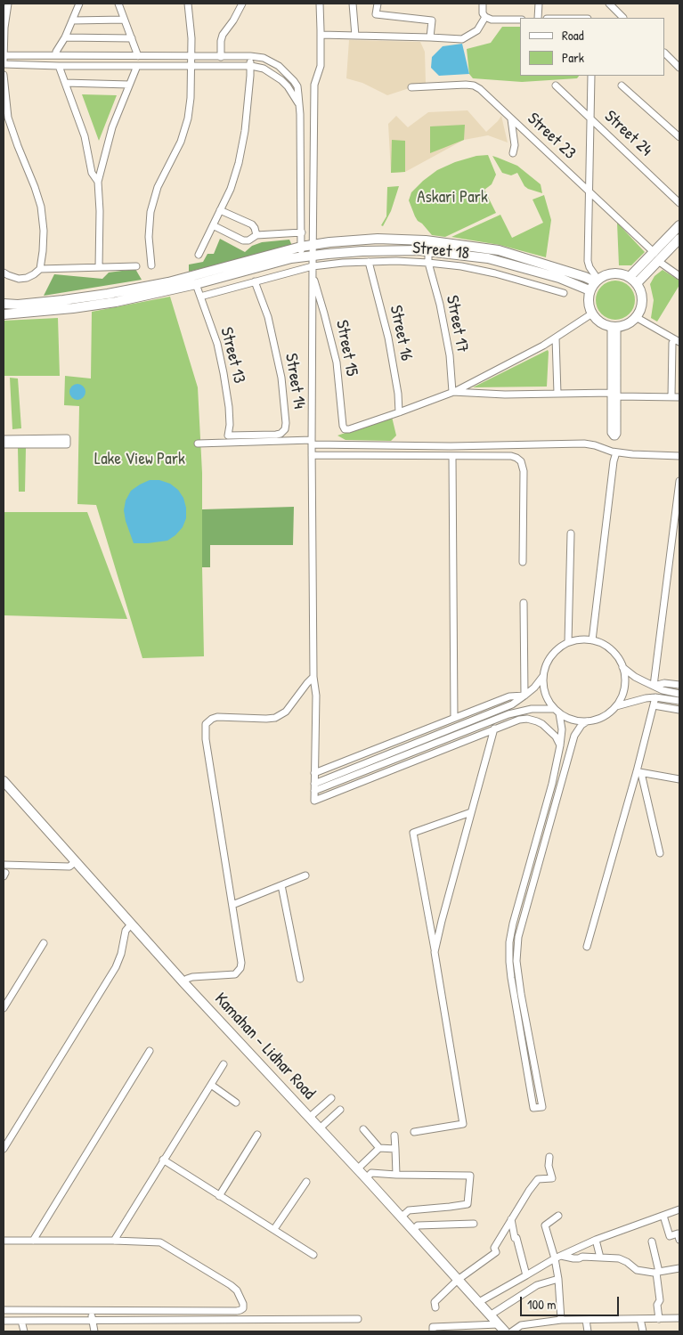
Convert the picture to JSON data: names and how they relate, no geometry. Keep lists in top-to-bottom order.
{
  "streets": {
    "street": [
      "Street 24",
      "Street 23",
      "Street 18",
      "Street 17",
      "Street 16",
      "Street 15",
      "Street 13",
      "Street 14",
      "Kamahan - Lidhar Road"
    ]
  },
  "crossings": [
    ["Street 18", "Street 17"],
    ["Street 18", "Street 16"],
    ["Street 18", "Street 13"],
    ["Street 18", "Street 14"],
    ["Street 16", "Street 15"],
    ["Street 13", "Street 14"]
  ],
  "parks": ["Askari Park", "Lake View Park"],
  "legend": ["Road", "Park"],
  "scale_bar": "100 m"
}
